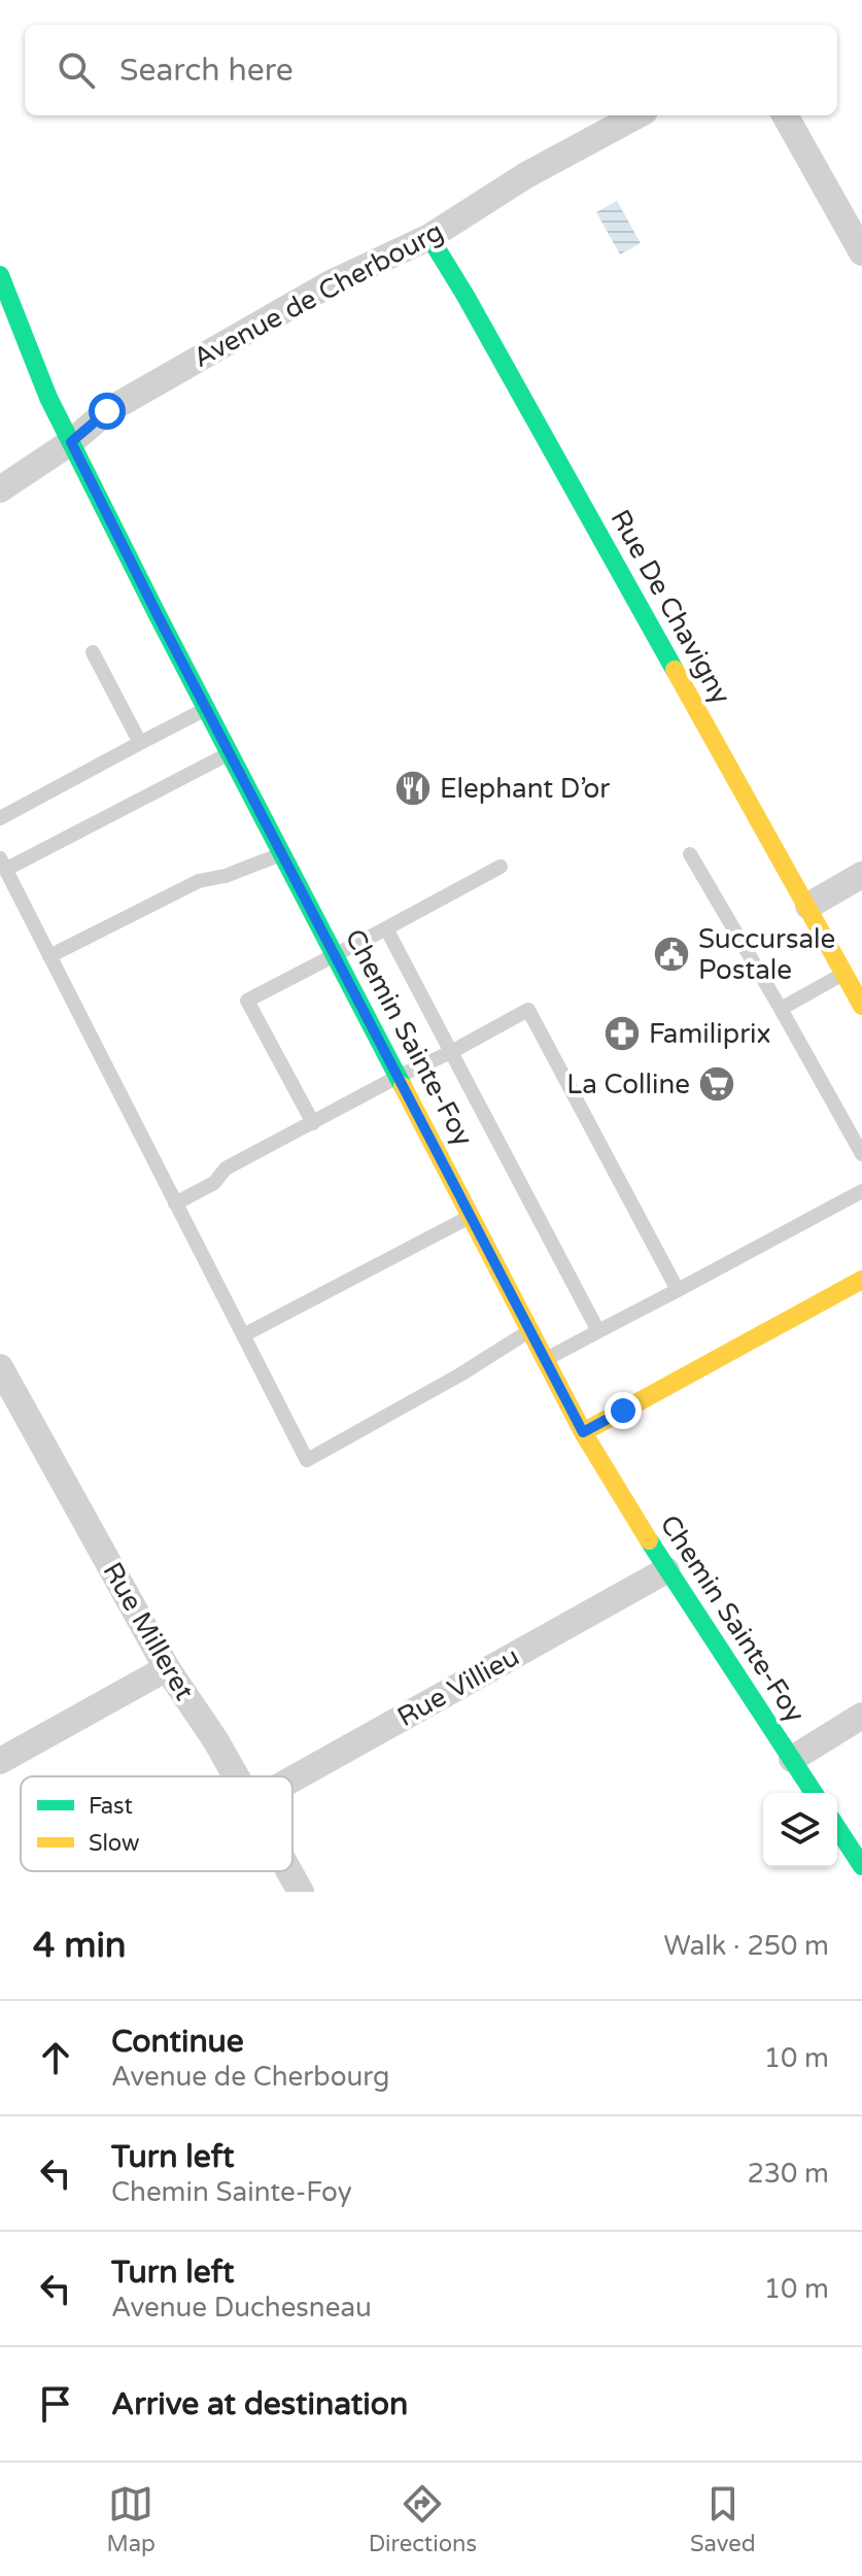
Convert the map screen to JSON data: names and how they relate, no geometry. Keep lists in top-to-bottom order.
{
  "streets": {
    "main road": ["Rue De Chavigny", "Chemin Sainte-Foy"],
    "street": ["Avenue de Cherbourg", "Rue Milleret", "Rue Villieu"]
  },
  "crossings": [
    ["Avenue de Cherbourg", "Rue De Chavigny"],
    ["Avenue de Cherbourg", "Chemin Sainte-Foy"],
    ["Chemin Sainte-Foy", "Rue Villieu"]
  ],
  "places": {
    "restaurant": ["Elephant D’or"],
    "public building": ["Succursale Postale"],
    "pharmacy": ["Familiprix"],
    "supermarket": ["La Colline"]
  },
  "legend": ["Fast", "Slow"],
  "page": {
    "search": "Search here",
    "heading": ["4 min", "Walk · 250 m"],
    "list": [
      ["Continue", "Avenue de Cherbourg", "10 m"],
      ["Turn left", "Chemin Sainte-Foy", "230 m"],
      ["Turn left", "Avenue Duchesneau", "10 m"],
      "Arrive at destination"
    ],
    "nav": ["Map", "Directions", "Saved"]
  }
}
